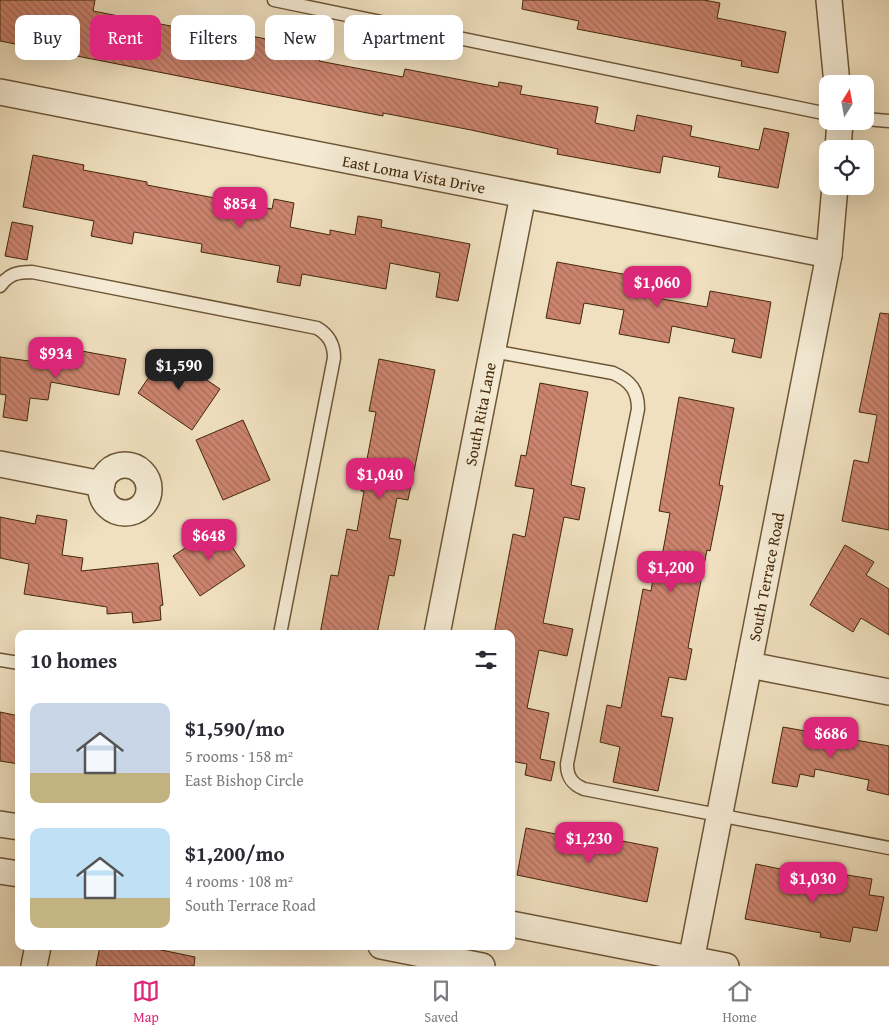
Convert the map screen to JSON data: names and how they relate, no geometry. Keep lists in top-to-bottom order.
{
  "streets": {
    "street": ["East Loma Vista Drive", "South Rita Lane", "South Terrace Road"]
  },
  "crossings": [
    ["East Loma Vista Drive", "South Rita Lane"],
    ["East Loma Vista Drive", "South Terrace Road"]
  ],
  "north": "top",
  "page": {
    "chip": [
      "Buy",
      "Rent",
      "Filters",
      "New",
      "Apartment"
    ],
    "price": [
      "$854",
      "$1,060",
      "$934",
      "$1,590",
      "$1,040",
      "$648",
      "$1,200",
      "$686",
      "$1,230",
      "$1,030"
    ],
    "heading": "10 homes",
    "list": [
      {
        "name": "$1,590/mo",
        "note": "5 rooms · 158 m² · East Bishop Circle"
      },
      {
        "name": "$1,200/mo",
        "note": "4 rooms · 108 m² · South Terrace Road"
      }
    ],
    "tabs": ["Map", "Saved", "Home"]
  }
}
